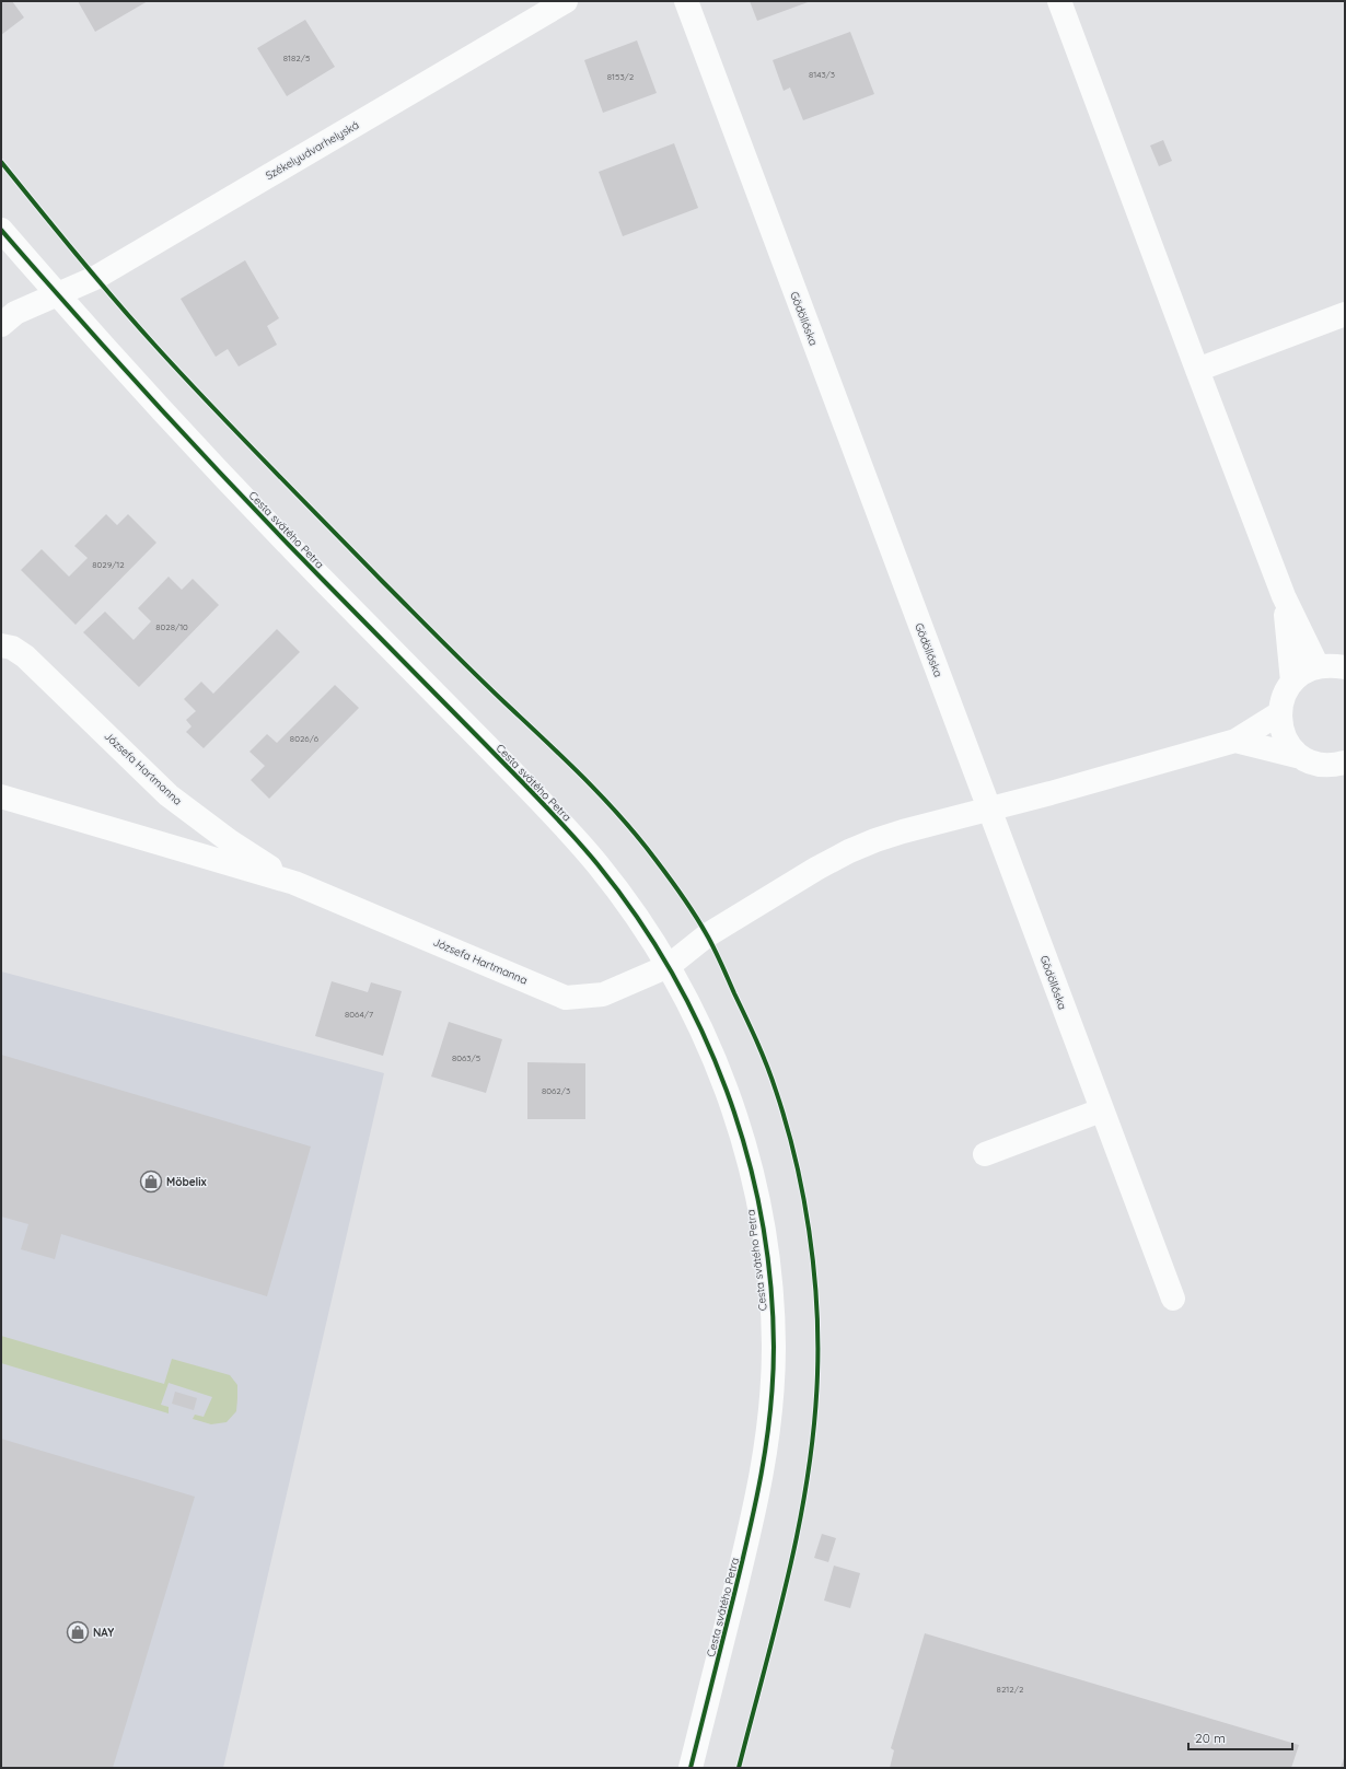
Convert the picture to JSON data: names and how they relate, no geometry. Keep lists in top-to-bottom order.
{
  "streets": {
    "street": [
      "Székelyudvarhelyská",
      "Gödöllőska",
      "Cesta svätého Petra",
      "Józsefa Hartmanna"
    ]
  },
  "crossings": [
    ["Székelyudvarhelyská", "Cesta svätého Petra"],
    ["Gödöllőska", "Józsefa Hartmanna"],
    ["Cesta svätého Petra", "Józsefa Hartmanna"]
  ],
  "places": {
    "shop": ["Möbelix", "NAY"]
  },
  "house_numbers": [
    "8182/5",
    "8143/3",
    "8153/2",
    "8029/12",
    "8028/10",
    "8026/6",
    "8064/7",
    "8063/5",
    "8062/3",
    "8212/2"
  ],
  "scale_bar": "20 m"
}
